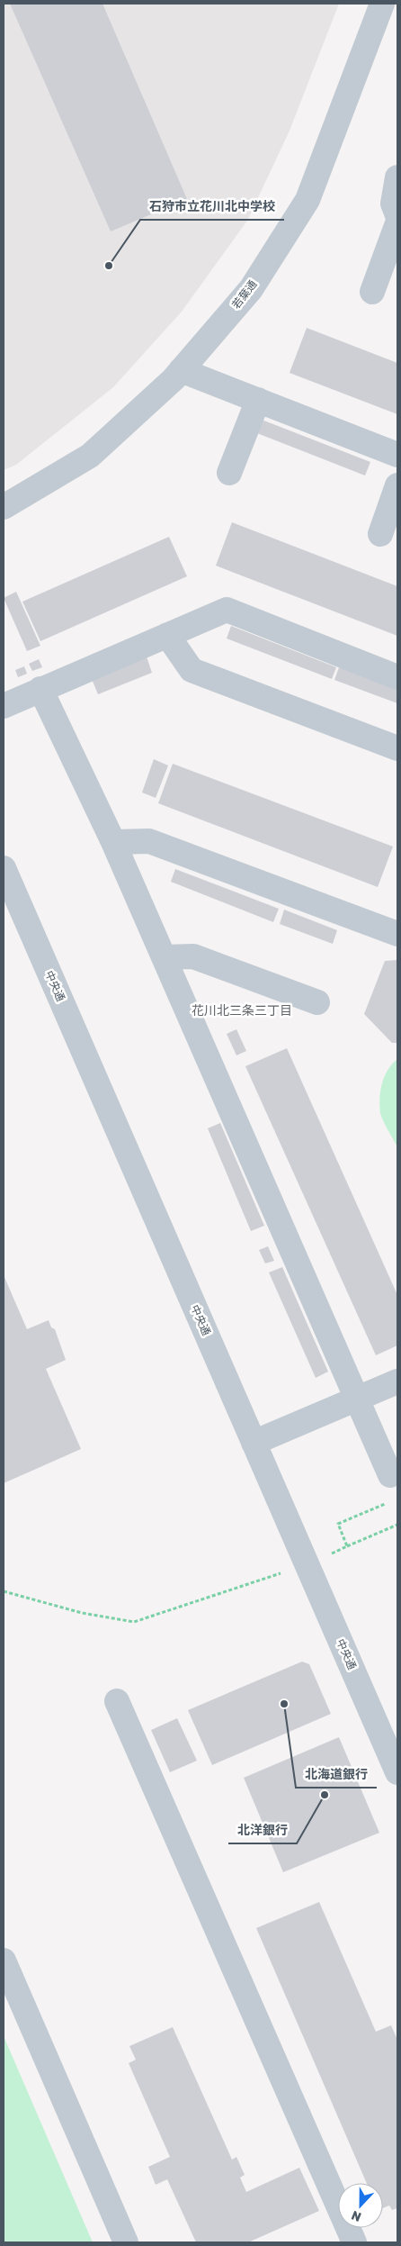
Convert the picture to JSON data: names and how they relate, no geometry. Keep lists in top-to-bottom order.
{
  "streets": {
    "street": ["若葉通", "中央通"]
  },
  "districts": ["花川北三条三丁目"],
  "places": ["石狩市立花川北中学校", "北海道銀行", "北洋銀行"],
  "north": "bottom"
}
